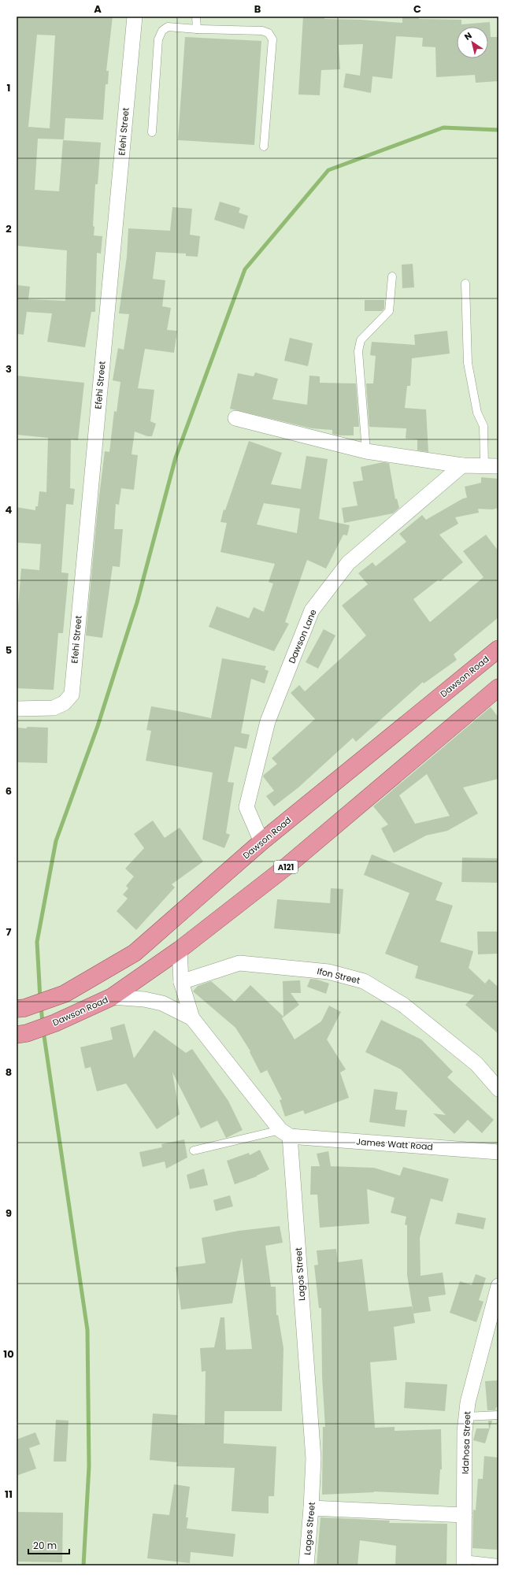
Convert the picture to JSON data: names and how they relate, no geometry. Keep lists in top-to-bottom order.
{
  "streets": {
    "highway": ["Dawson Road", "A121"],
    "street": [
      "Efehi Street",
      "Dawson Lane",
      "Ifon Street",
      "James Watt Road",
      "Lagos Street",
      "Idahosa Street"
    ]
  },
  "crossings": [
    ["Dawson Lane", "Dawson Road"],
    ["James Watt Road", "Lagos Street"]
  ],
  "scale_bar": "20 m",
  "north": "top left",
  "grid": {
    "columns": ["A", "B", "C"],
    "rows": [
      "1",
      "2",
      "3",
      "4",
      "5",
      "6",
      "7",
      "8",
      "9",
      "10",
      "11"
    ]
  }
}
